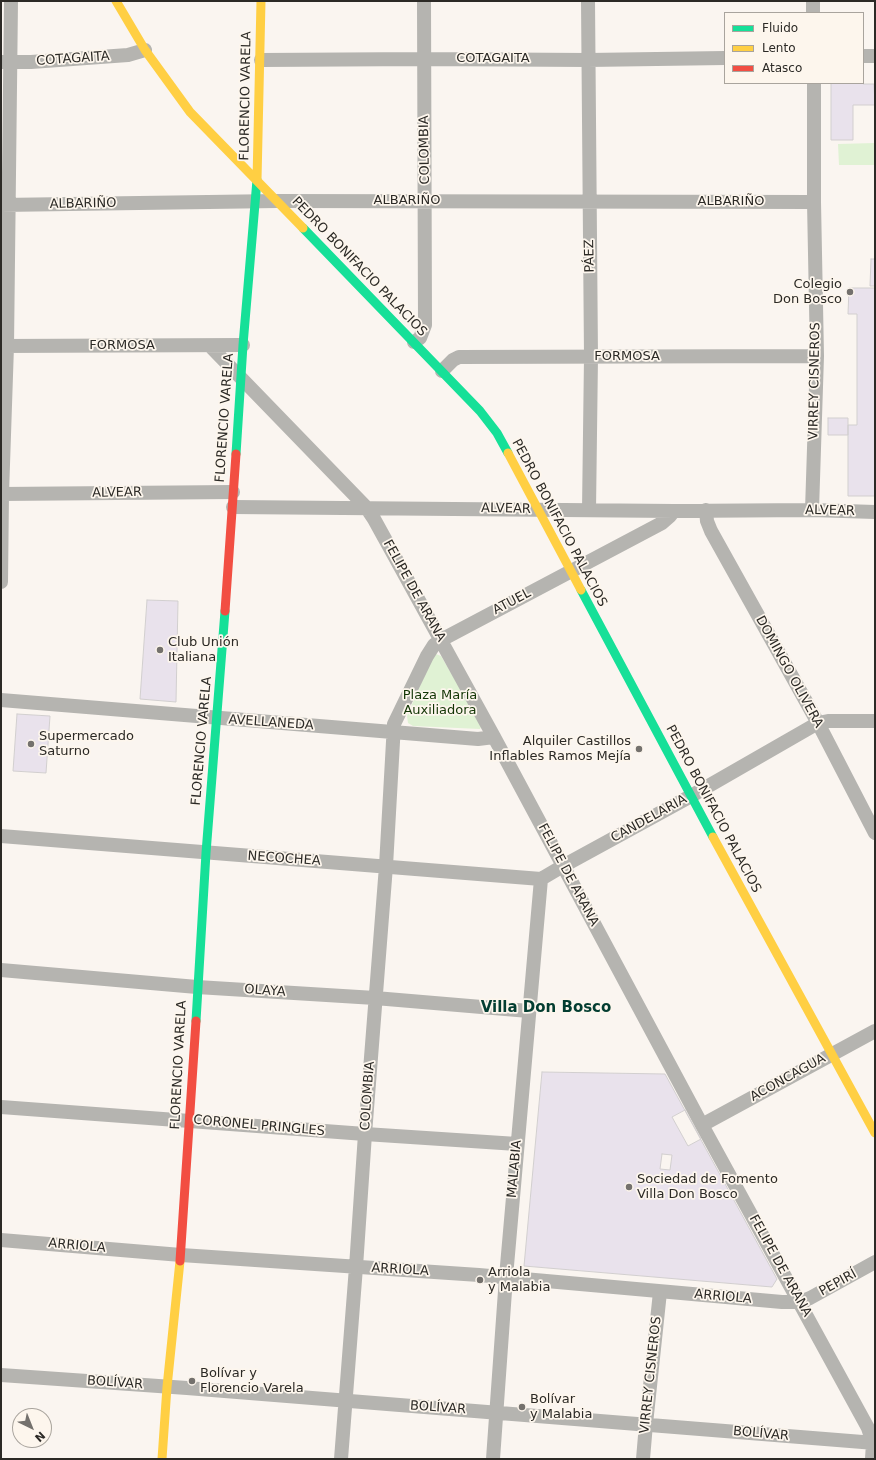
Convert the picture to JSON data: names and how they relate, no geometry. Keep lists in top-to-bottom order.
{
  "streets": {
    "street": [
      "COTAGAITA",
      "FLORENCIO VARELA",
      "COLOMBIA",
      "ALBARIÑO",
      "PÁEZ",
      "PEDRO BONIFACIO PALACIOS",
      "FORMOSA",
      "VIRREY CISNEROS",
      "ALVEAR",
      "FELIPE DE ARANA",
      "ATUEL",
      "DOMINGO OLIVERA",
      "AVELLANEDA",
      "CANDELARIA",
      "NECOCHEA",
      "OLAYA",
      "ACONCAGUA",
      "CORONEL PRINGLES",
      "MALABIA",
      "ARRIOLA",
      "PEPIRÍ",
      "BOLÍVAR"
    ]
  },
  "crossings": [
    ["COTAGAITA", "FLORENCIO VARELA"],
    ["COTAGAITA", "COLOMBIA"],
    ["COTAGAITA", "PÁEZ"],
    ["COTAGAITA", "PEDRO BONIFACIO PALACIOS"],
    ["FLORENCIO VARELA", "ALBARIÑO"],
    ["FLORENCIO VARELA", "PEDRO BONIFACIO PALACIOS"],
    ["FLORENCIO VARELA", "FORMOSA"],
    ["FLORENCIO VARELA", "ALVEAR"],
    ["FLORENCIO VARELA", "FELIPE DE ARANA"],
    ["FLORENCIO VARELA", "AVELLANEDA"],
    ["FLORENCIO VARELA", "NECOCHEA"],
    ["FLORENCIO VARELA", "OLAYA"],
    ["FLORENCIO VARELA", "CORONEL PRINGLES"],
    ["FLORENCIO VARELA", "ARRIOLA"],
    ["FLORENCIO VARELA", "BOLÍVAR"],
    ["COLOMBIA", "ALBARIÑO"],
    ["COLOMBIA", "PEDRO BONIFACIO PALACIOS"],
    ["COLOMBIA", "ATUEL"],
    ["COLOMBIA", "AVELLANEDA"],
    ["COLOMBIA", "NECOCHEA"],
    ["COLOMBIA", "OLAYA"],
    ["COLOMBIA", "CORONEL PRINGLES"],
    ["COLOMBIA", "ARRIOLA"],
    ["COLOMBIA", "BOLÍVAR"],
    ["ALBARIÑO", "PÁEZ"],
    ["ALBARIÑO", "PEDRO BONIFACIO PALACIOS"],
    ["ALBARIÑO", "VIRREY CISNEROS"],
    ["PÁEZ", "FORMOSA"],
    ["PÁEZ", "ALVEAR"],
    ["PEDRO BONIFACIO PALACIOS", "FORMOSA"],
    ["PEDRO BONIFACIO PALACIOS", "ALVEAR"],
    ["PEDRO BONIFACIO PALACIOS", "ATUEL"],
    ["PEDRO BONIFACIO PALACIOS", "CANDELARIA"],
    ["PEDRO BONIFACIO PALACIOS", "ACONCAGUA"],
    ["FORMOSA", "VIRREY CISNEROS"],
    ["FORMOSA", "FELIPE DE ARANA"],
    ["VIRREY CISNEROS", "ALVEAR"],
    ["VIRREY CISNEROS", "ARRIOLA"],
    ["VIRREY CISNEROS", "BOLÍVAR"],
    ["ALVEAR", "FELIPE DE ARANA"],
    ["ALVEAR", "ATUEL"],
    ["ALVEAR", "DOMINGO OLIVERA"],
    ["FELIPE DE ARANA", "ATUEL"],
    ["FELIPE DE ARANA", "AVELLANEDA"],
    ["FELIPE DE ARANA", "CANDELARIA"],
    ["FELIPE DE ARANA", "ACONCAGUA"],
    ["FELIPE DE ARANA", "ARRIOLA"],
    ["FELIPE DE ARANA", "PEPIRÍ"],
    ["FELIPE DE ARANA", "BOLÍVAR"],
    ["ATUEL", "AVELLANEDA"],
    ["DOMINGO OLIVERA", "CANDELARIA"],
    ["NECOCHEA", "MALABIA"],
    ["OLAYA", "MALABIA"],
    ["CORONEL PRINGLES", "MALABIA"],
    ["MALABIA", "ARRIOLA"],
    ["MALABIA", "BOLÍVAR"],
    ["ARRIOLA", "PEPIRÍ"]
  ],
  "districts": ["Villa Don Bosco"],
  "parks": ["Plaza María Auxiliadora"],
  "places": [
    "Colegio Don Bosco",
    "Club Unión Italiana",
    "Supermercado Saturno",
    "Alquiler Castillos Inflables Ramos Mejía",
    "Sociedad de Fomento Villa Don Bosco",
    "Arriola y Malabia",
    "Bolívar y Florencio Varela",
    "Bolívar y Malabia"
  ],
  "legend": ["Fluido", "Lento", "Atasco"],
  "north": "bottom right"
}
